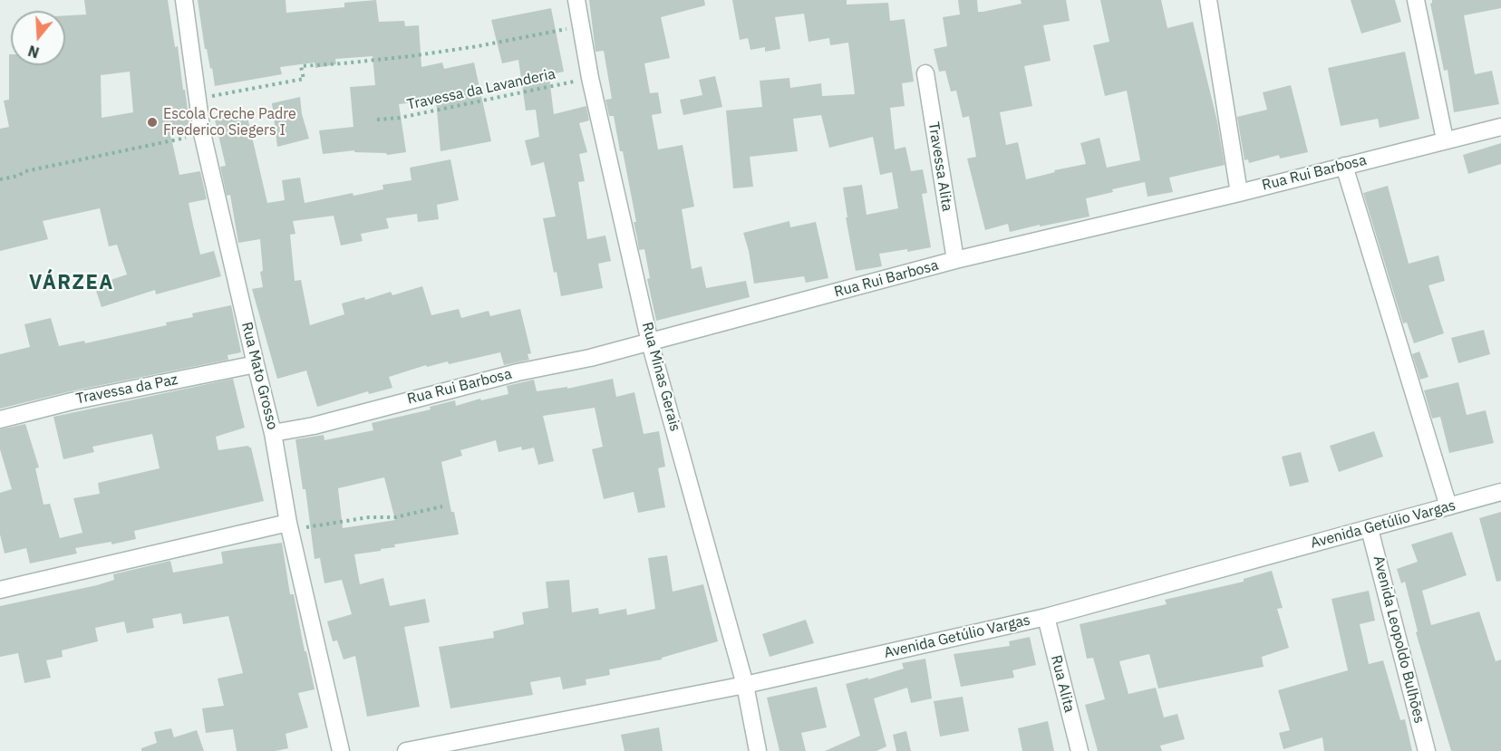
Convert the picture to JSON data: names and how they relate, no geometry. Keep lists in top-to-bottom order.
{
  "streets": {
    "street": [
      "Travessa Alita",
      "Rua Rui Barbosa",
      "Rua Mato Grosso",
      "Rua Minas Gerais",
      "Travessa da Paz",
      "Avenida Getúlio Vargas",
      "Avenida Leopoldo Bulhões",
      "Rua Alita"
    ],
    "path": ["Travessa da Lavanderia"]
  },
  "crossings": [
    ["Travessa da Lavanderia", "Rua Minas Gerais"],
    ["Travessa Alita", "Rua Rui Barbosa"],
    ["Rua Rui Barbosa", "Rua Mato Grosso"],
    ["Rua Rui Barbosa", "Rua Minas Gerais"],
    ["Rua Mato Grosso", "Travessa da Paz"],
    ["Rua Minas Gerais", "Avenida Getúlio Vargas"],
    ["Avenida Getúlio Vargas", "Avenida Leopoldo Bulhões"],
    ["Avenida Getúlio Vargas", "Rua Alita"]
  ],
  "districts": ["VÁRZEA"],
  "places": ["Escola Creche Padre Frederico Siegers I"],
  "north": "bottom"
}
